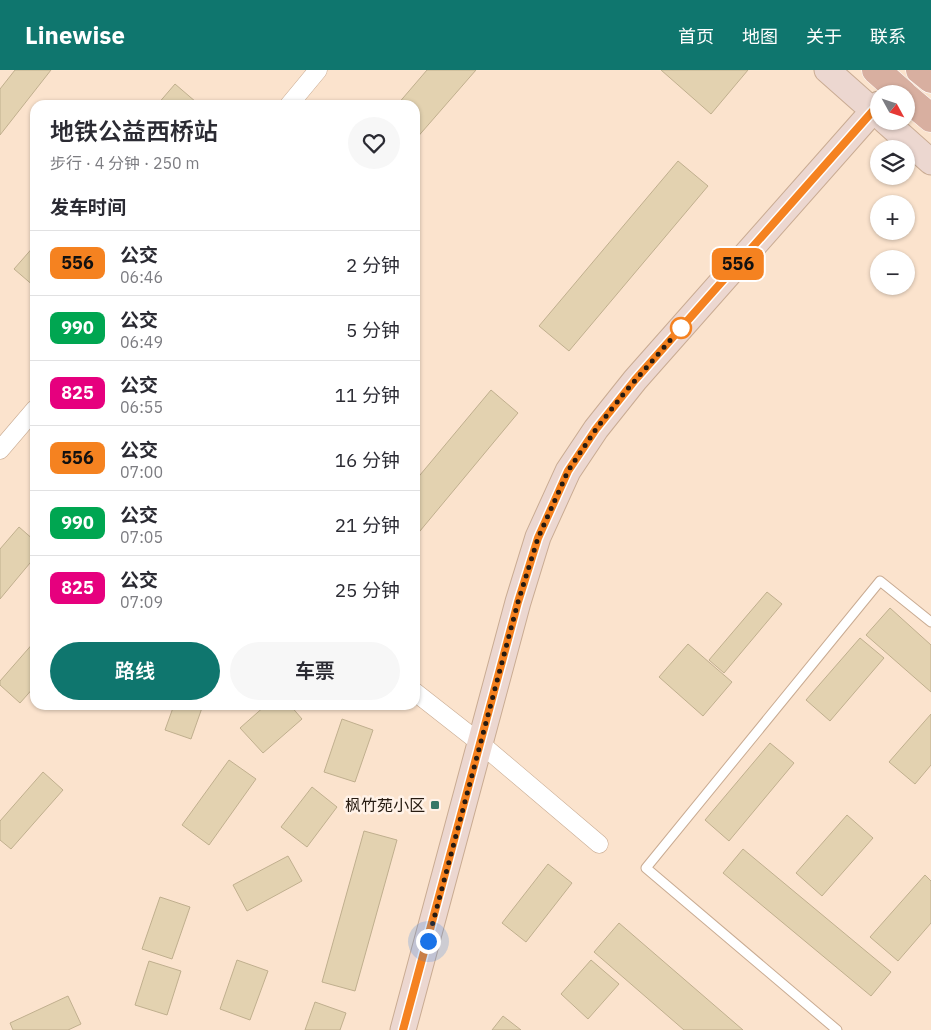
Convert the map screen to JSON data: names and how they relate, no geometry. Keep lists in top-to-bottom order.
{
  "places": {
    "transit": ["枫竹苑小区"]
  },
  "lines": ["bus line 556"],
  "north": "bottom right",
  "page": {
    "header": "Linewise",
    "nav": [
      "首页",
      "地图",
      "关于",
      "联系"
    ],
    "on_map": "556",
    "map_buttons": ["+", "−"],
    "heading": [
      ["地铁公益西桥站", "步行 · 4 分钟 · 250 m"],
      "发车时间"
    ],
    "list": [
      {
        "mark": "556",
        "name": "公交",
        "note": "06:46",
        "value": "2 分钟"
      },
      {
        "mark": "990",
        "name": "公交",
        "note": "06:49",
        "value": "5 分钟"
      },
      {
        "mark": "825",
        "name": "公交",
        "note": "06:55",
        "value": "11 分钟"
      },
      {
        "mark": "556",
        "name": "公交",
        "note": "07:00",
        "value": "16 分钟"
      },
      {
        "mark": "990",
        "name": "公交",
        "note": "07:05",
        "value": "21 分钟"
      },
      {
        "mark": "825",
        "name": "公交",
        "note": "07:09",
        "value": "25 分钟"
      }
    ],
    "buttons": ["路线", "车票"]
  }
}
